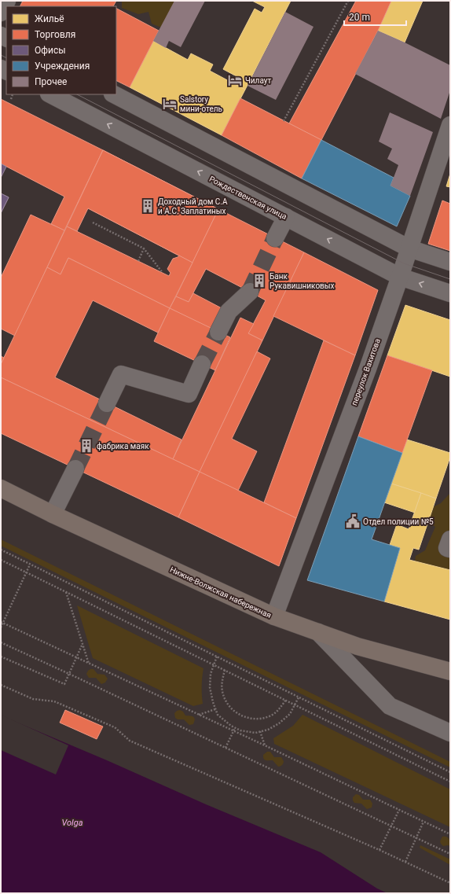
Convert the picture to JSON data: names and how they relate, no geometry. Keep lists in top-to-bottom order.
{
  "streets": {
    "main road": ["Нижне-Волжская набережная"],
    "street": ["Рождественская улица", "переулок Вахитова"]
  },
  "crossings": [
    ["Рождественская улица", "переулок Вахитова"],
    ["переулок Вахитова", "Нижне-Волжская набережная"]
  ],
  "water": ["Volga"],
  "places": {
    "hotel": ["Чилаут", "Salstory мини-отель"],
    "building": ["Доходный дом С.А и А.С. Заплатиных", "Банк Рукавишниковых", "фабрика маяк"],
    "public building": ["Отдел полиции №5"]
  },
  "legend": [
    "Жильё",
    "Торговля",
    "Офисы",
    "Учреждения",
    "Прочее"
  ],
  "scale_bar": "20 m"
}
